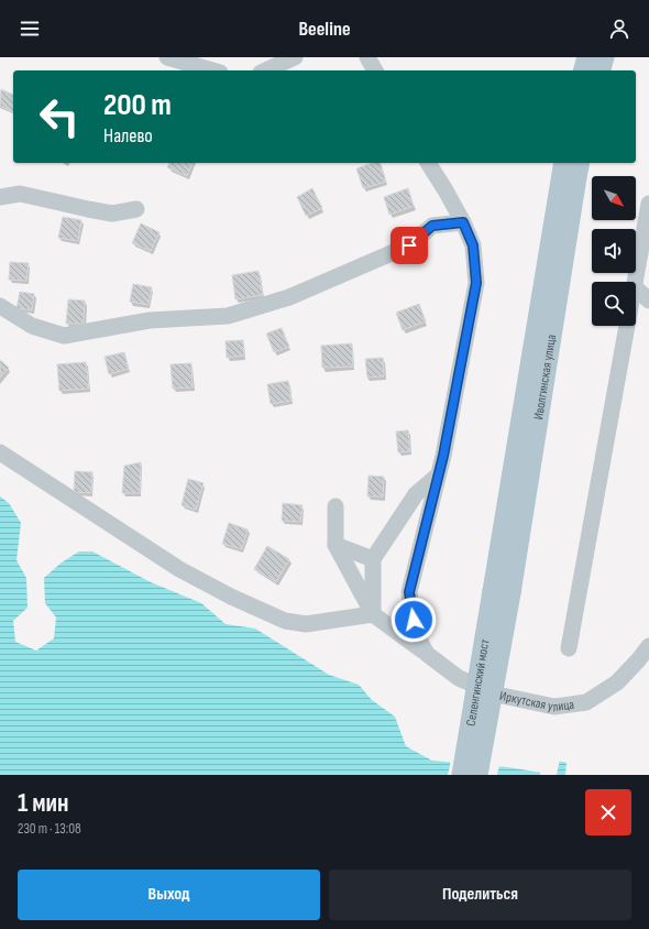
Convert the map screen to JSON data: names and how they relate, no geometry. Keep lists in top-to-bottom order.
{
  "streets": {
    "main road": ["Иволгинская улица", "Селенгинский мост"],
    "street": ["Иркутская улица"]
  },
  "crossings": [
    ["Иволгинская улица", "Селенгинский мост"]
  ],
  "north": "bottom right",
  "page": {
    "header": "Beeline",
    "turn": ["200 m", "Налево"],
    "heading": ["1 мин", "230 m · 13:08"],
    "buttons": ["Выход", "Поделиться"]
  }
}
